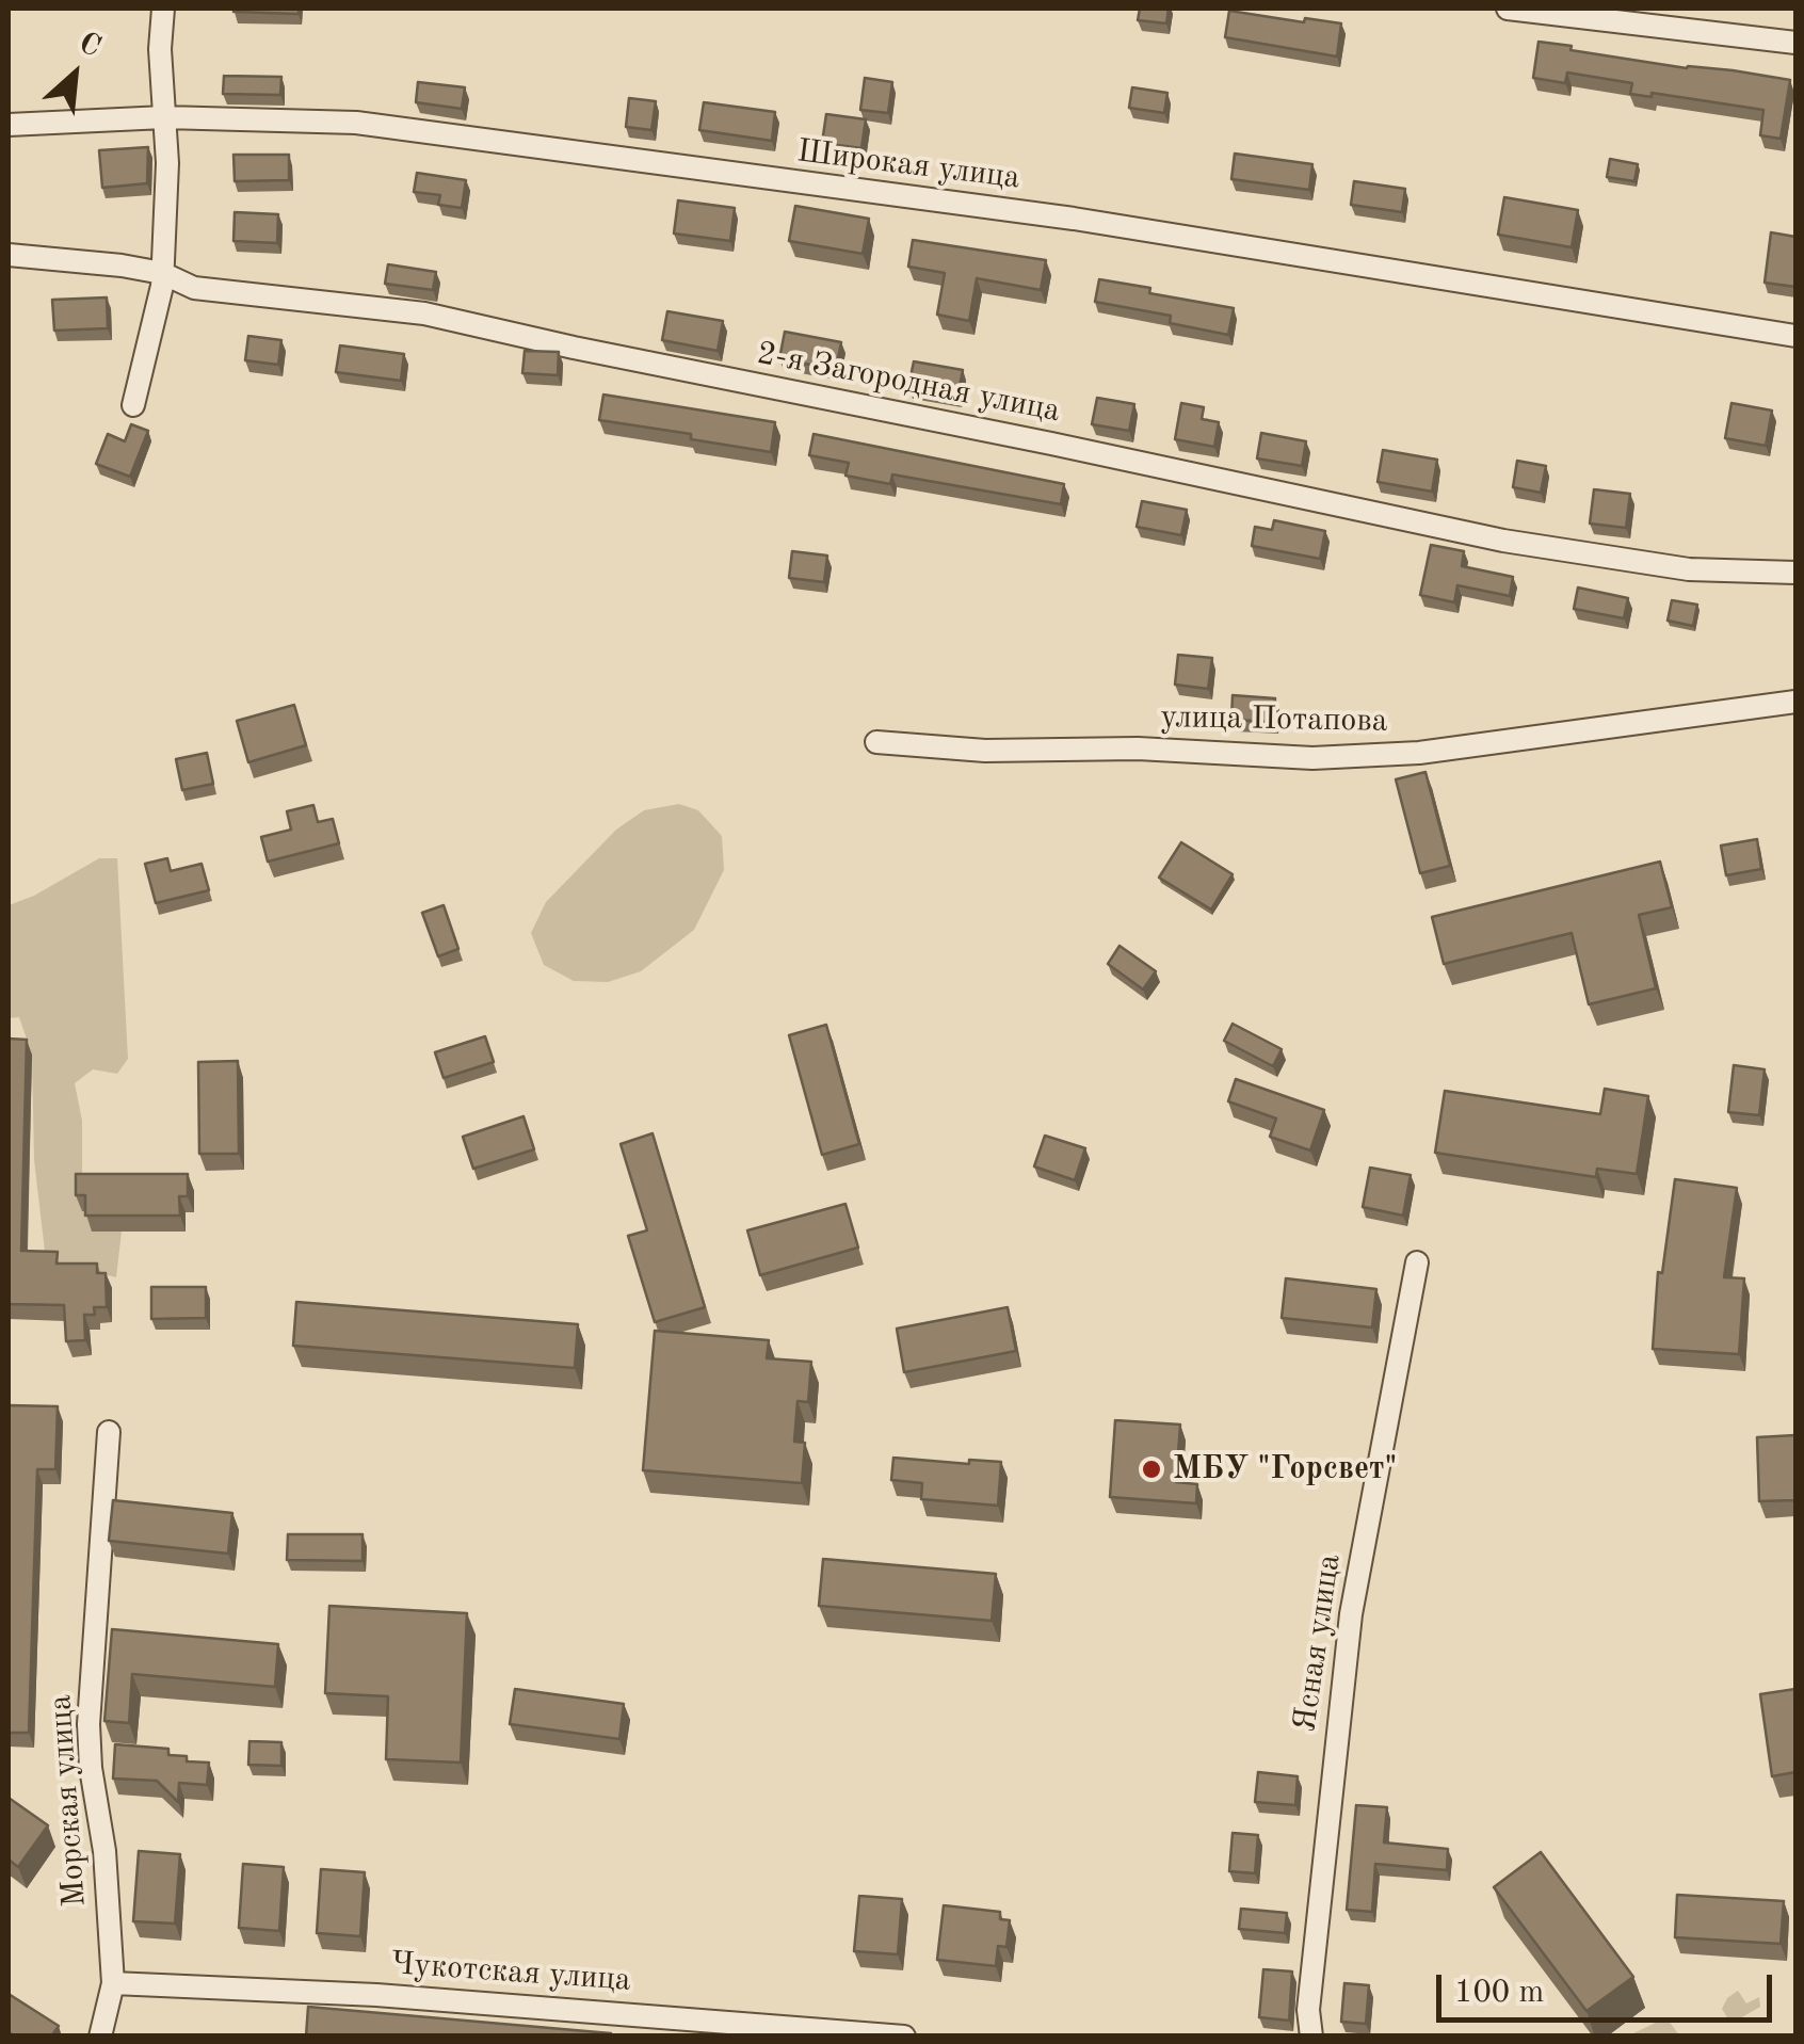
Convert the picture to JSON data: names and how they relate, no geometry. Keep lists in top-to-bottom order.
{
  "streets": {
    "street": [
      "Широкая улица",
      "2-я Загородная улица",
      "улица Потапова",
      "Ясная улица",
      "Морская улица",
      "Чукотская улица"
    ]
  },
  "crossings": [
    ["Морская улица", "Чукотская улица"]
  ],
  "places": ["МБУ \"Горсвет\""],
  "scale_bar": "100 m",
  "north": "top right"
}
